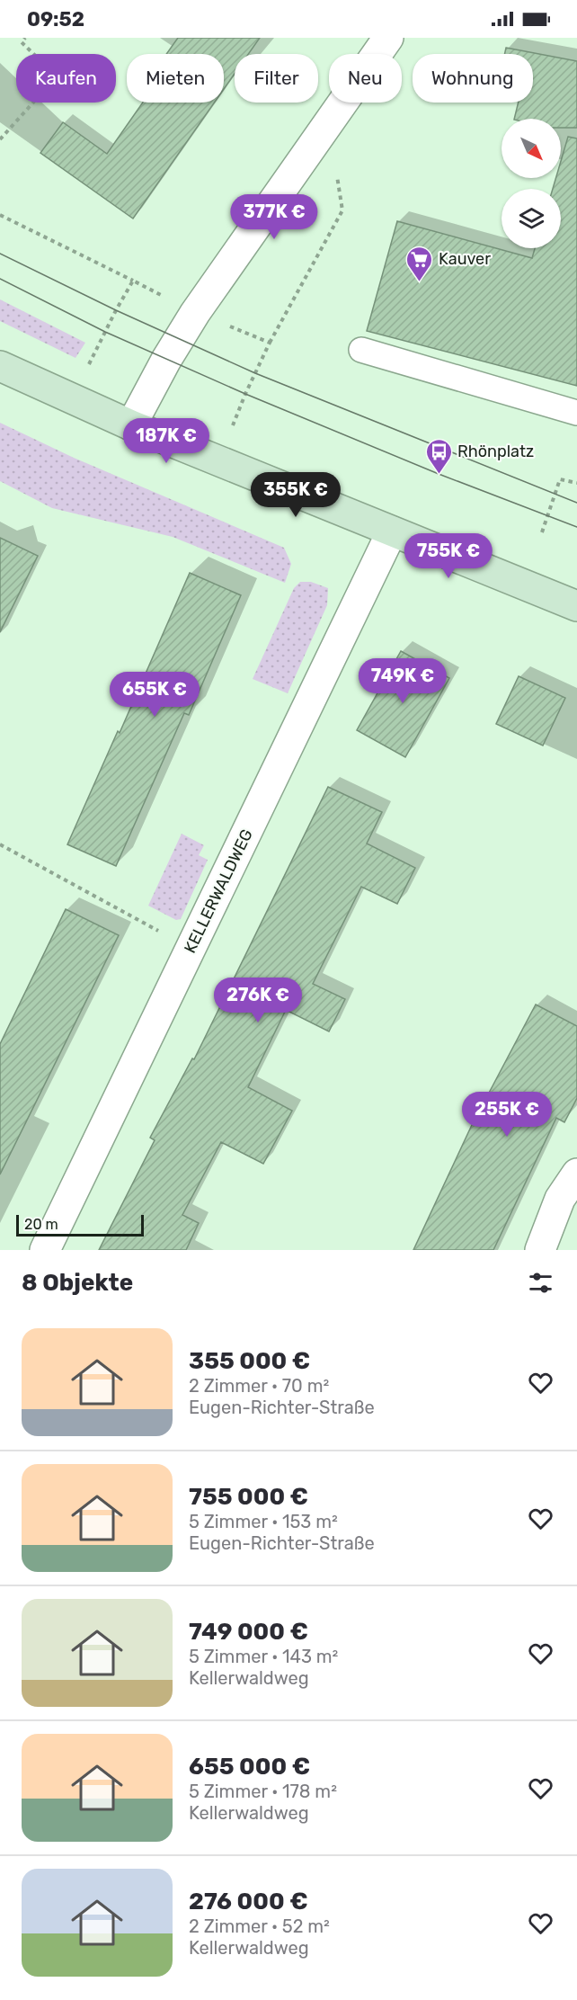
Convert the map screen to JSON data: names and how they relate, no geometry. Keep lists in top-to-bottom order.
{
  "streets": {
    "street": ["KELLERWALDWEG"]
  },
  "places": {
    "supermarket": ["Kauver"],
    "bus stop": ["Rhönplatz"]
  },
  "scale_bar": "20 m",
  "north": "bottom right",
  "page": {
    "status": "09:52",
    "chip": [
      "Kaufen",
      "Mieten",
      "Filter",
      "Neu",
      "Wohnung"
    ],
    "price": [
      "377K €",
      "187K €",
      "355K €",
      "755K €",
      "749K €",
      "655K €",
      "276K €",
      "255K €"
    ],
    "scale": "20 m",
    "heading": "8 Objekte",
    "list": [
      {
        "name": "355 000 €",
        "note": "2 Zimmer · 70 m² · Eugen-Richter-Straße"
      },
      {
        "name": "755 000 €",
        "note": "5 Zimmer · 153 m² · Eugen-Richter-Straße"
      },
      {
        "name": "749 000 €",
        "note": "5 Zimmer · 143 m² · Kellerwaldweg"
      },
      {
        "name": "655 000 €",
        "note": "5 Zimmer · 178 m² · Kellerwaldweg"
      },
      {
        "name": "276 000 €",
        "note": "2 Zimmer · 52 m² · Kellerwaldweg"
      }
    ]
  }
}
